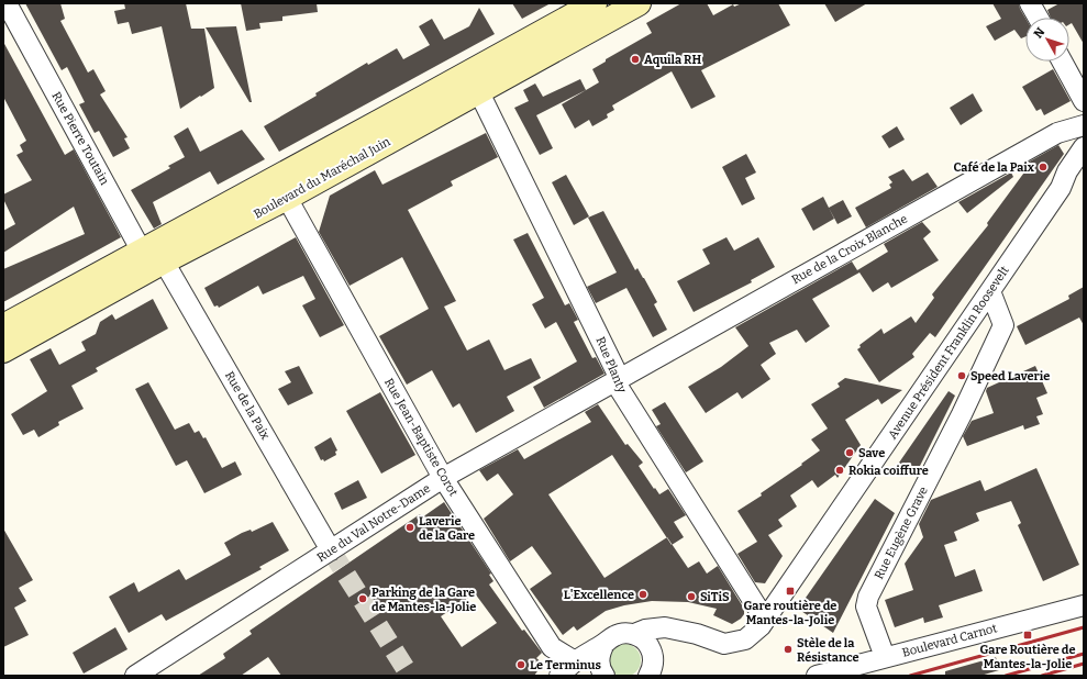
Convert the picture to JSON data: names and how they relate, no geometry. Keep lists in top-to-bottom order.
{
  "streets": {
    "main road": ["Boulevard du Maréchal Juin"],
    "street": [
      "Rue Pierre Toutain",
      "Rue de la Croix Blanche",
      "Avenue Président Franklin Roosevelt",
      "Rue Planty",
      "Rue de la Paix",
      "Rue Jean-Baptiste Corot",
      "Rue du Val Notre-Dame",
      "Rue Eugène Grave",
      "Boulevard Carnot"
    ]
  },
  "crossings": [
    ["Rue Pierre Toutain", "Boulevard du Maréchal Juin"],
    ["Boulevard du Maréchal Juin", "Rue Planty"],
    ["Boulevard du Maréchal Juin", "Rue de la Paix"],
    ["Boulevard du Maréchal Juin", "Rue Jean-Baptiste Corot"],
    ["Rue de la Croix Blanche", "Rue Planty"],
    ["Rue de la Croix Blanche", "Rue du Val Notre-Dame"],
    ["Avenue Président Franklin Roosevelt", "Rue Planty"],
    ["Avenue Président Franklin Roosevelt", "Rue Eugène Grave"],
    ["Rue Planty", "Rue du Val Notre-Dame"],
    ["Rue de la Paix", "Rue du Val Notre-Dame"],
    ["Rue Jean-Baptiste Corot", "Rue du Val Notre-Dame"],
    ["Rue Eugène Grave", "Boulevard Carnot"]
  ],
  "places": {
    "other": [
      "Aquila RH",
      "Café de la Paix",
      "Speed Laverie",
      "Save",
      "Rokia coiffure",
      "Laverie de la Gare",
      "L'Excellence",
      "SiTiS",
      "Parking de la Gare de Mantes-la-Jolie",
      "Stèle de la Résistance",
      "Le Terminus"
    ],
    "transit": ["Gare routière de Mantes-la-Jolie", "Gare Routière de Mantes-la-Jolie"]
  },
  "north": "top left"
}
